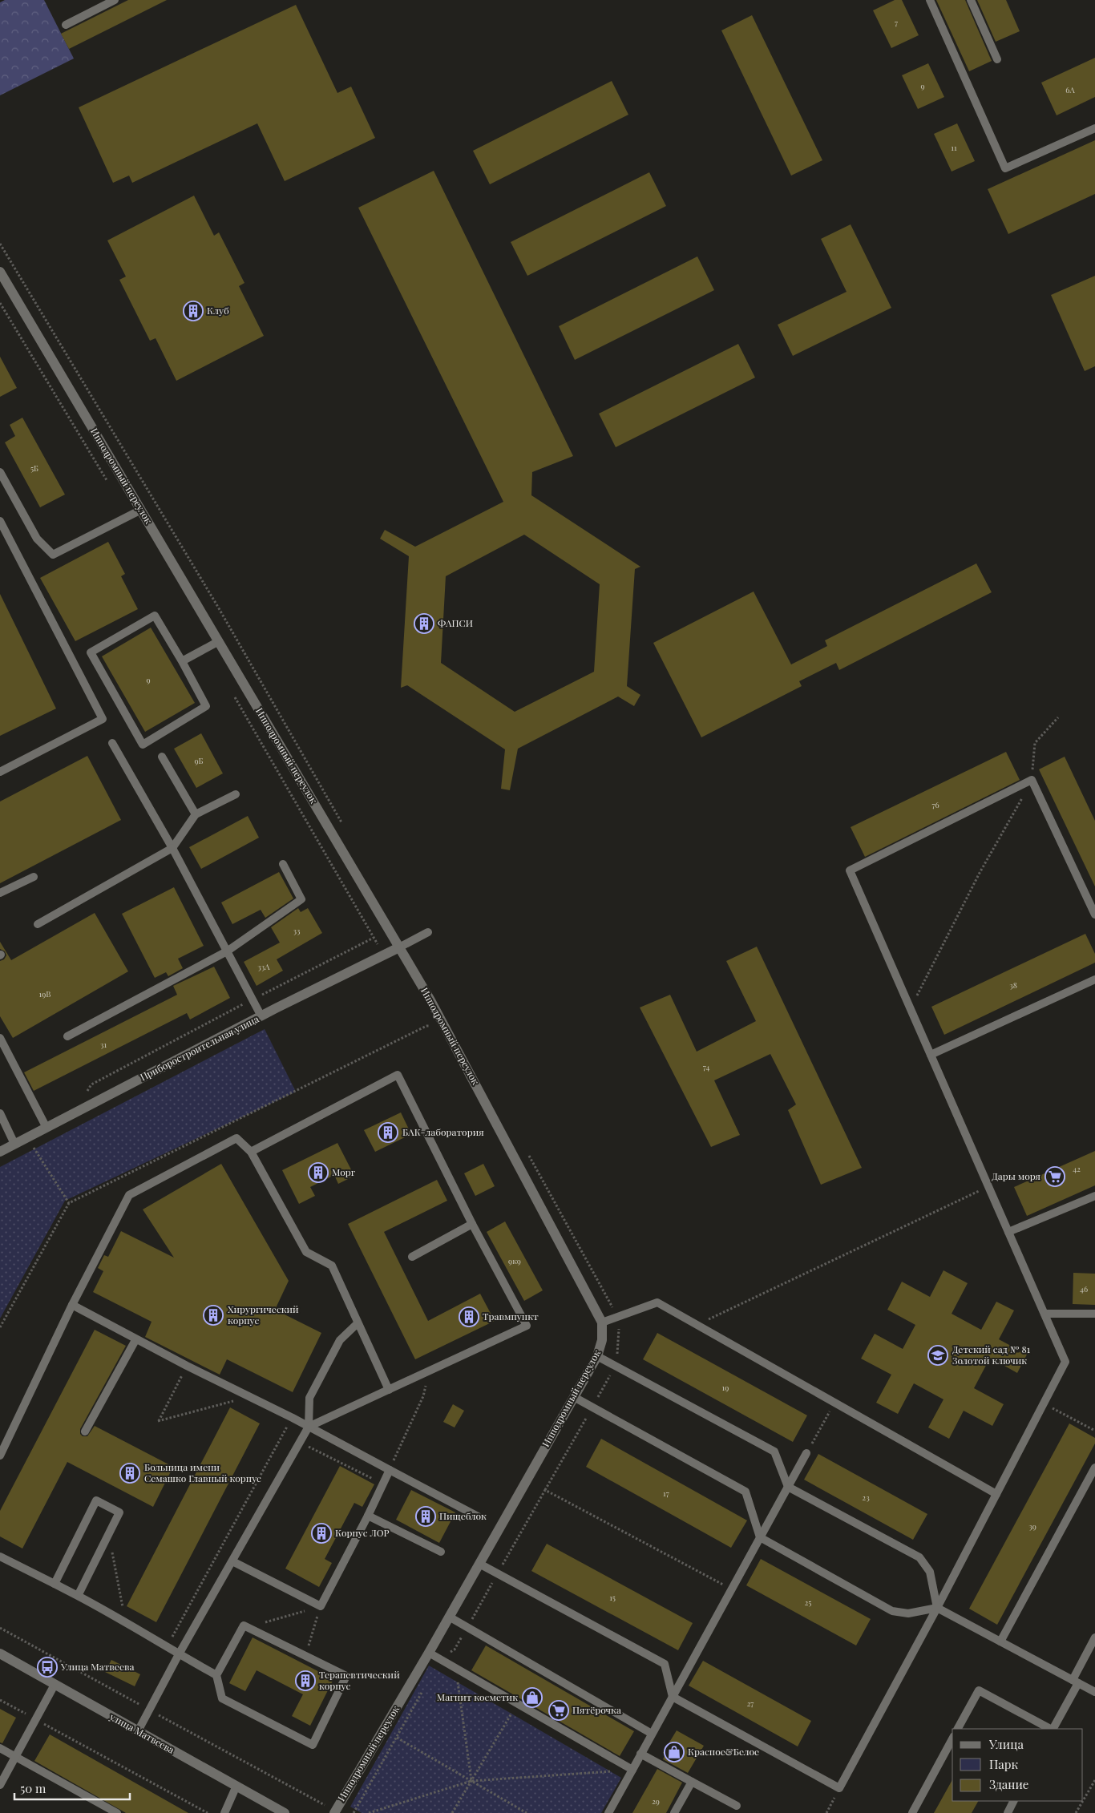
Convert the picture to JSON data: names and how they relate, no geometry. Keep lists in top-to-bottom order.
{
  "streets": {
    "street": ["Ипподромный переулок", "Приборостроительная улица", "улица Матвеева"]
  },
  "crossings": [
    ["Ипподромный переулок", "Приборостроительная улица"]
  ],
  "places": {
    "building": [
      "Клуб",
      "ФАПСИ",
      "БАК-лаборатория",
      "Морг",
      "Хирургический корпус",
      "Травмпункт",
      "Больница имени Семашко Главный корпус",
      "Пищеблок",
      "Корпус ЛОР",
      "Терапевтический корпус"
    ],
    "supermarket": ["Дары моря", "Пятёрочка"],
    "school or university": ["Детский сад № 81 Золотой ключик"],
    "bus stop": ["Улица Матвеева"],
    "shop": ["Магнит косметик", "Красное&Белое"]
  },
  "house_numbers": [
    "7",
    "9",
    "6А",
    "11",
    "5Б",
    "9",
    "9Б",
    "76",
    "33",
    "33А",
    "38",
    "19В",
    "31",
    "74",
    "42",
    "9к9",
    "46",
    "19",
    "17",
    "23",
    "39",
    "15",
    "25",
    "27",
    "29"
  ],
  "legend": ["Улица", "Парк", "Здание"],
  "scale_bar": "50 m"
}
